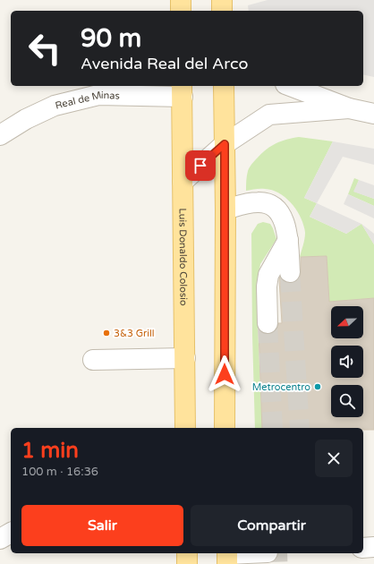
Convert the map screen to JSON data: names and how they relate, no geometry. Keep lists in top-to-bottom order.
{
  "streets": {
    "main road": ["Luis Donaldo Colosio"],
    "street": ["Real de Minas"]
  },
  "crossings": [
    ["Real de Minas", "Luis Donaldo Colosio"]
  ],
  "places": ["3&3 Grill", "Metrocentro"],
  "north": "left",
  "page": {
    "turn": ["90 m", "Avenida Real del Arco"],
    "heading": ["1 min", "100 m · 16:36"],
    "buttons": ["Salir", "Compartir"]
  }
}
